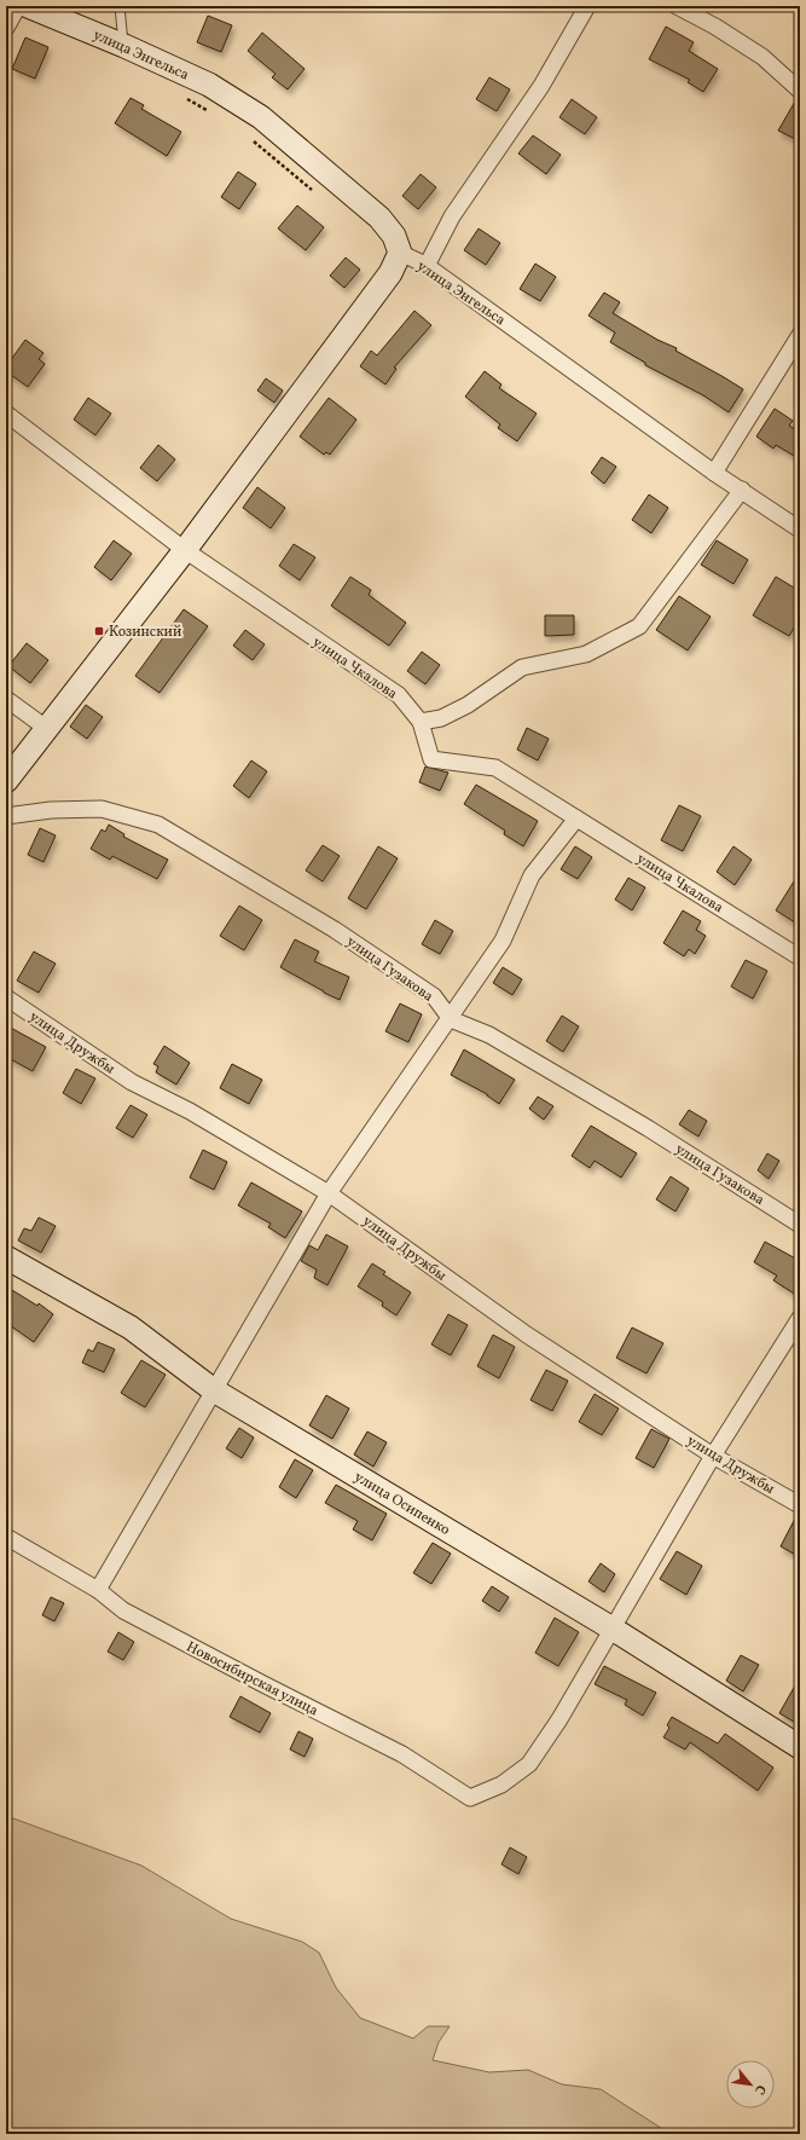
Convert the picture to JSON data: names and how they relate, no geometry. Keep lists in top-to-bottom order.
{
  "streets": {
    "main road": ["улица Энгельса", "улица Осипенко"],
    "street": [
      "улица Чкалова",
      "улица Гузакова",
      "улица Дружбы",
      "Новосибирская улица"
    ]
  },
  "crossings": [
    ["улица Осипенко", "Новосибирская улица"]
  ],
  "places": {
    "transit": ["Козинский"]
  },
  "north": "bottom right"
}
